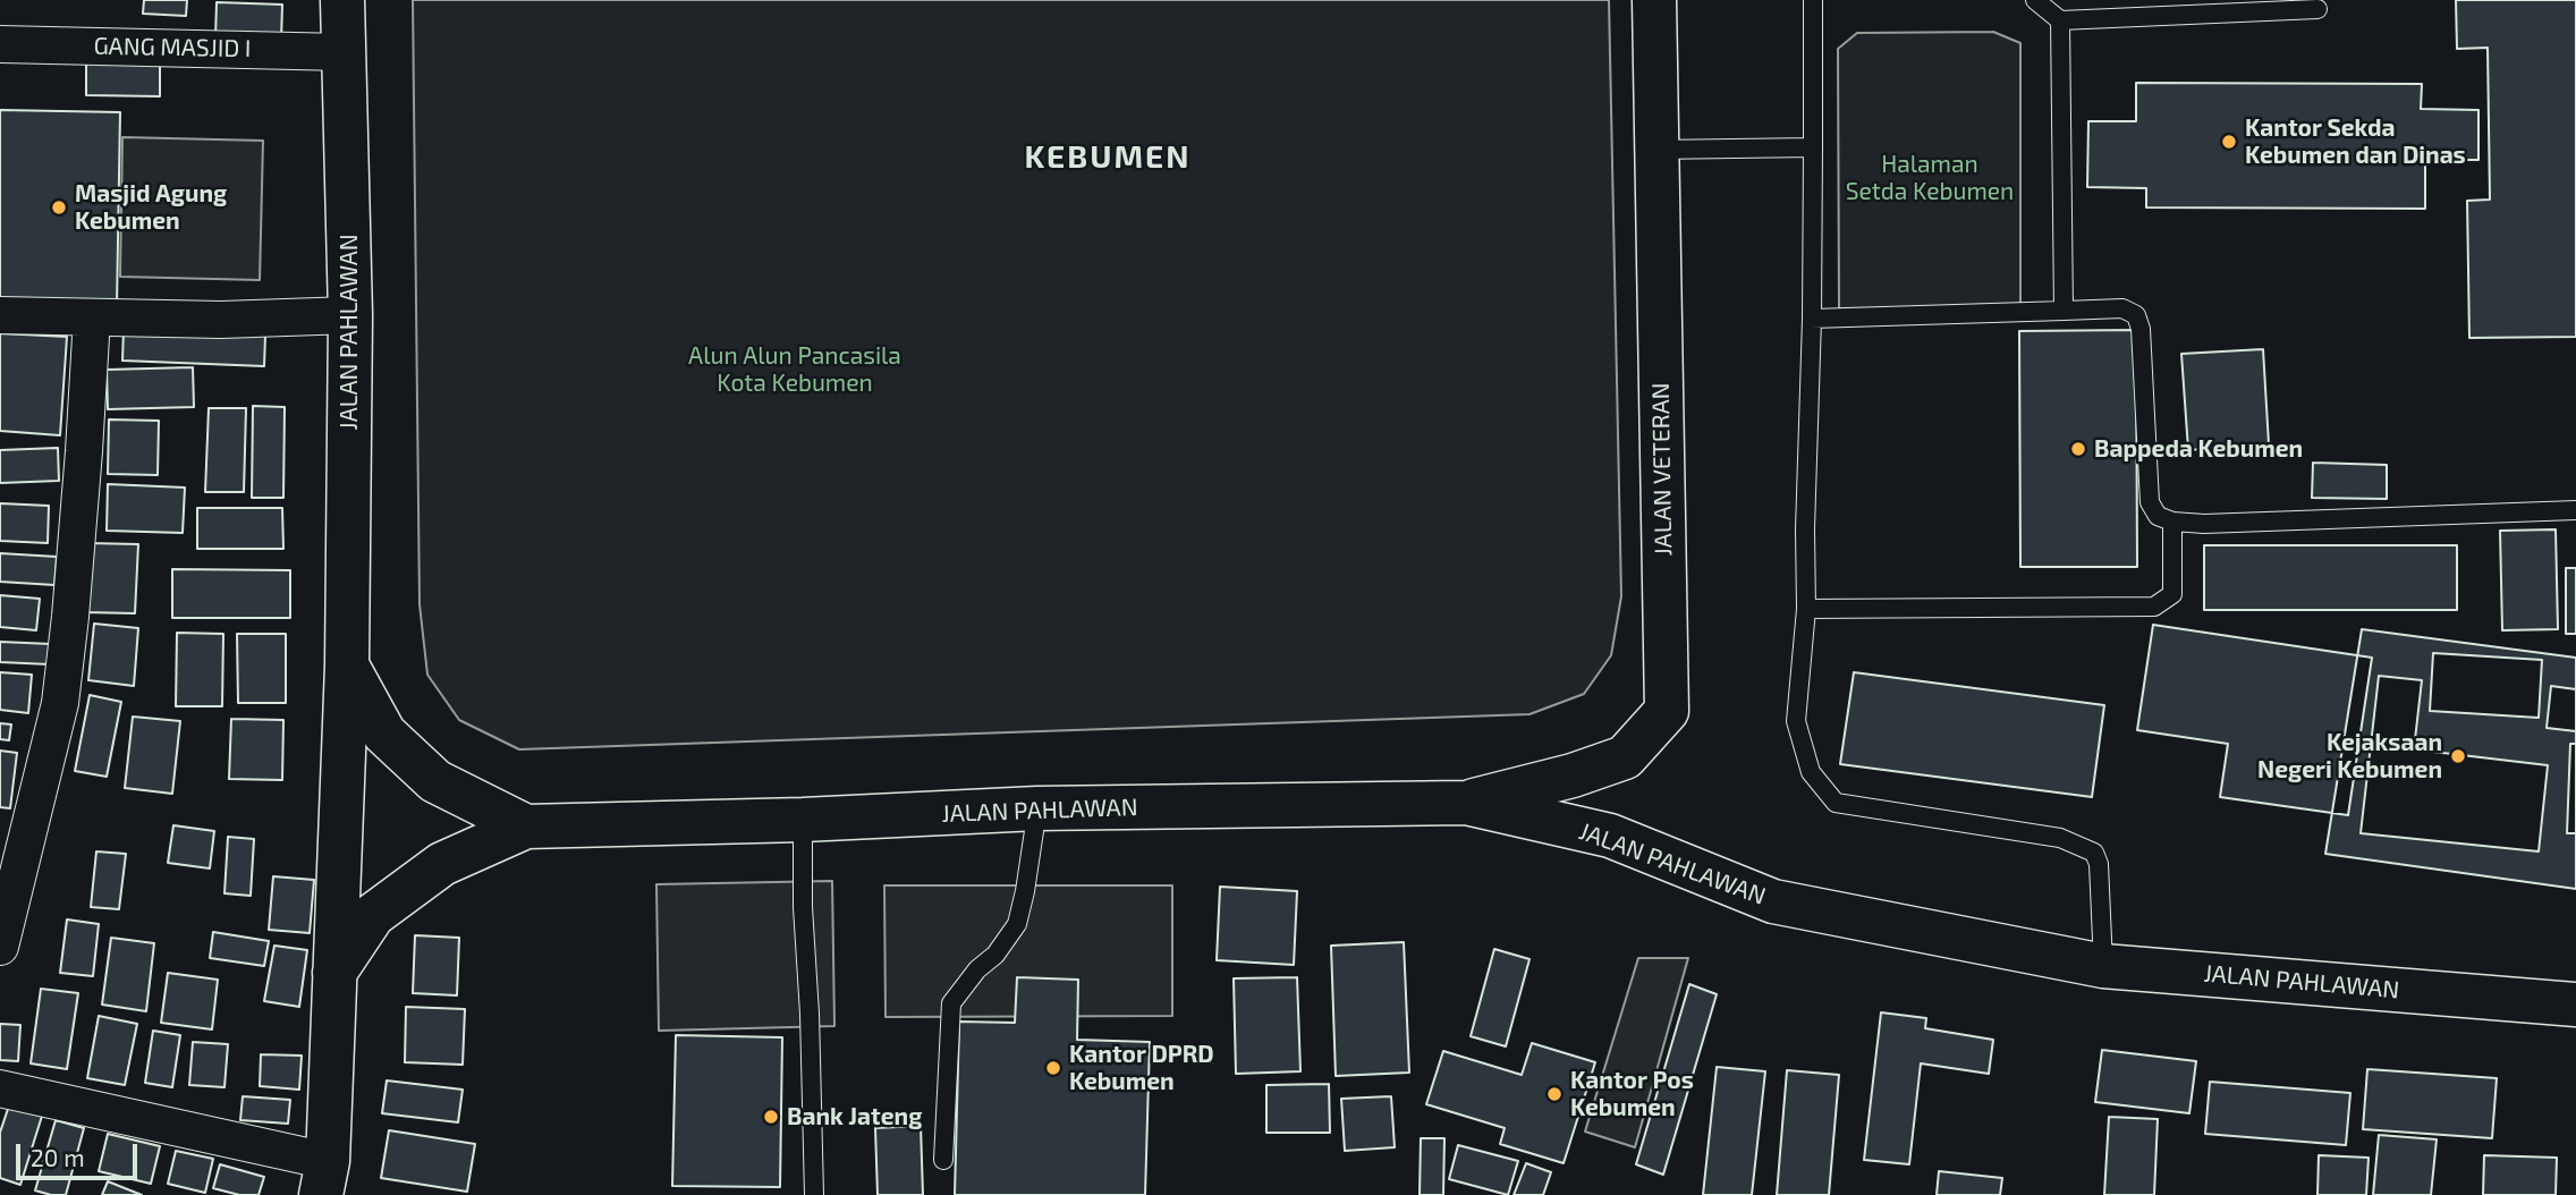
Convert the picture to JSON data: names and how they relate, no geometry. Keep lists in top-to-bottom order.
{
  "streets": {
    "main road": ["JALAN PAHLAWAN", "JALAN VETERAN"],
    "street": ["GANG MASJID I"]
  },
  "crossings": [
    ["GANG MASJID I", "JALAN PAHLAWAN"],
    ["JALAN PAHLAWAN", "JALAN VETERAN"]
  ],
  "districts": ["KEBUMEN"],
  "parks": ["Halaman Setda Kebumen", "Alun Alun Pancasila Kota Kebumen"],
  "places": [
    "Kantor Sekda Kebumen dan Dinas",
    "Masjid Agung Kebumen",
    "Bappeda Kebumen",
    "Kejaksaan Negeri Kebumen",
    "Kantor DPRD Kebumen",
    "Kantor Pos Kebumen",
    "Bank Jateng"
  ],
  "scale_bar": "20 m"
}
